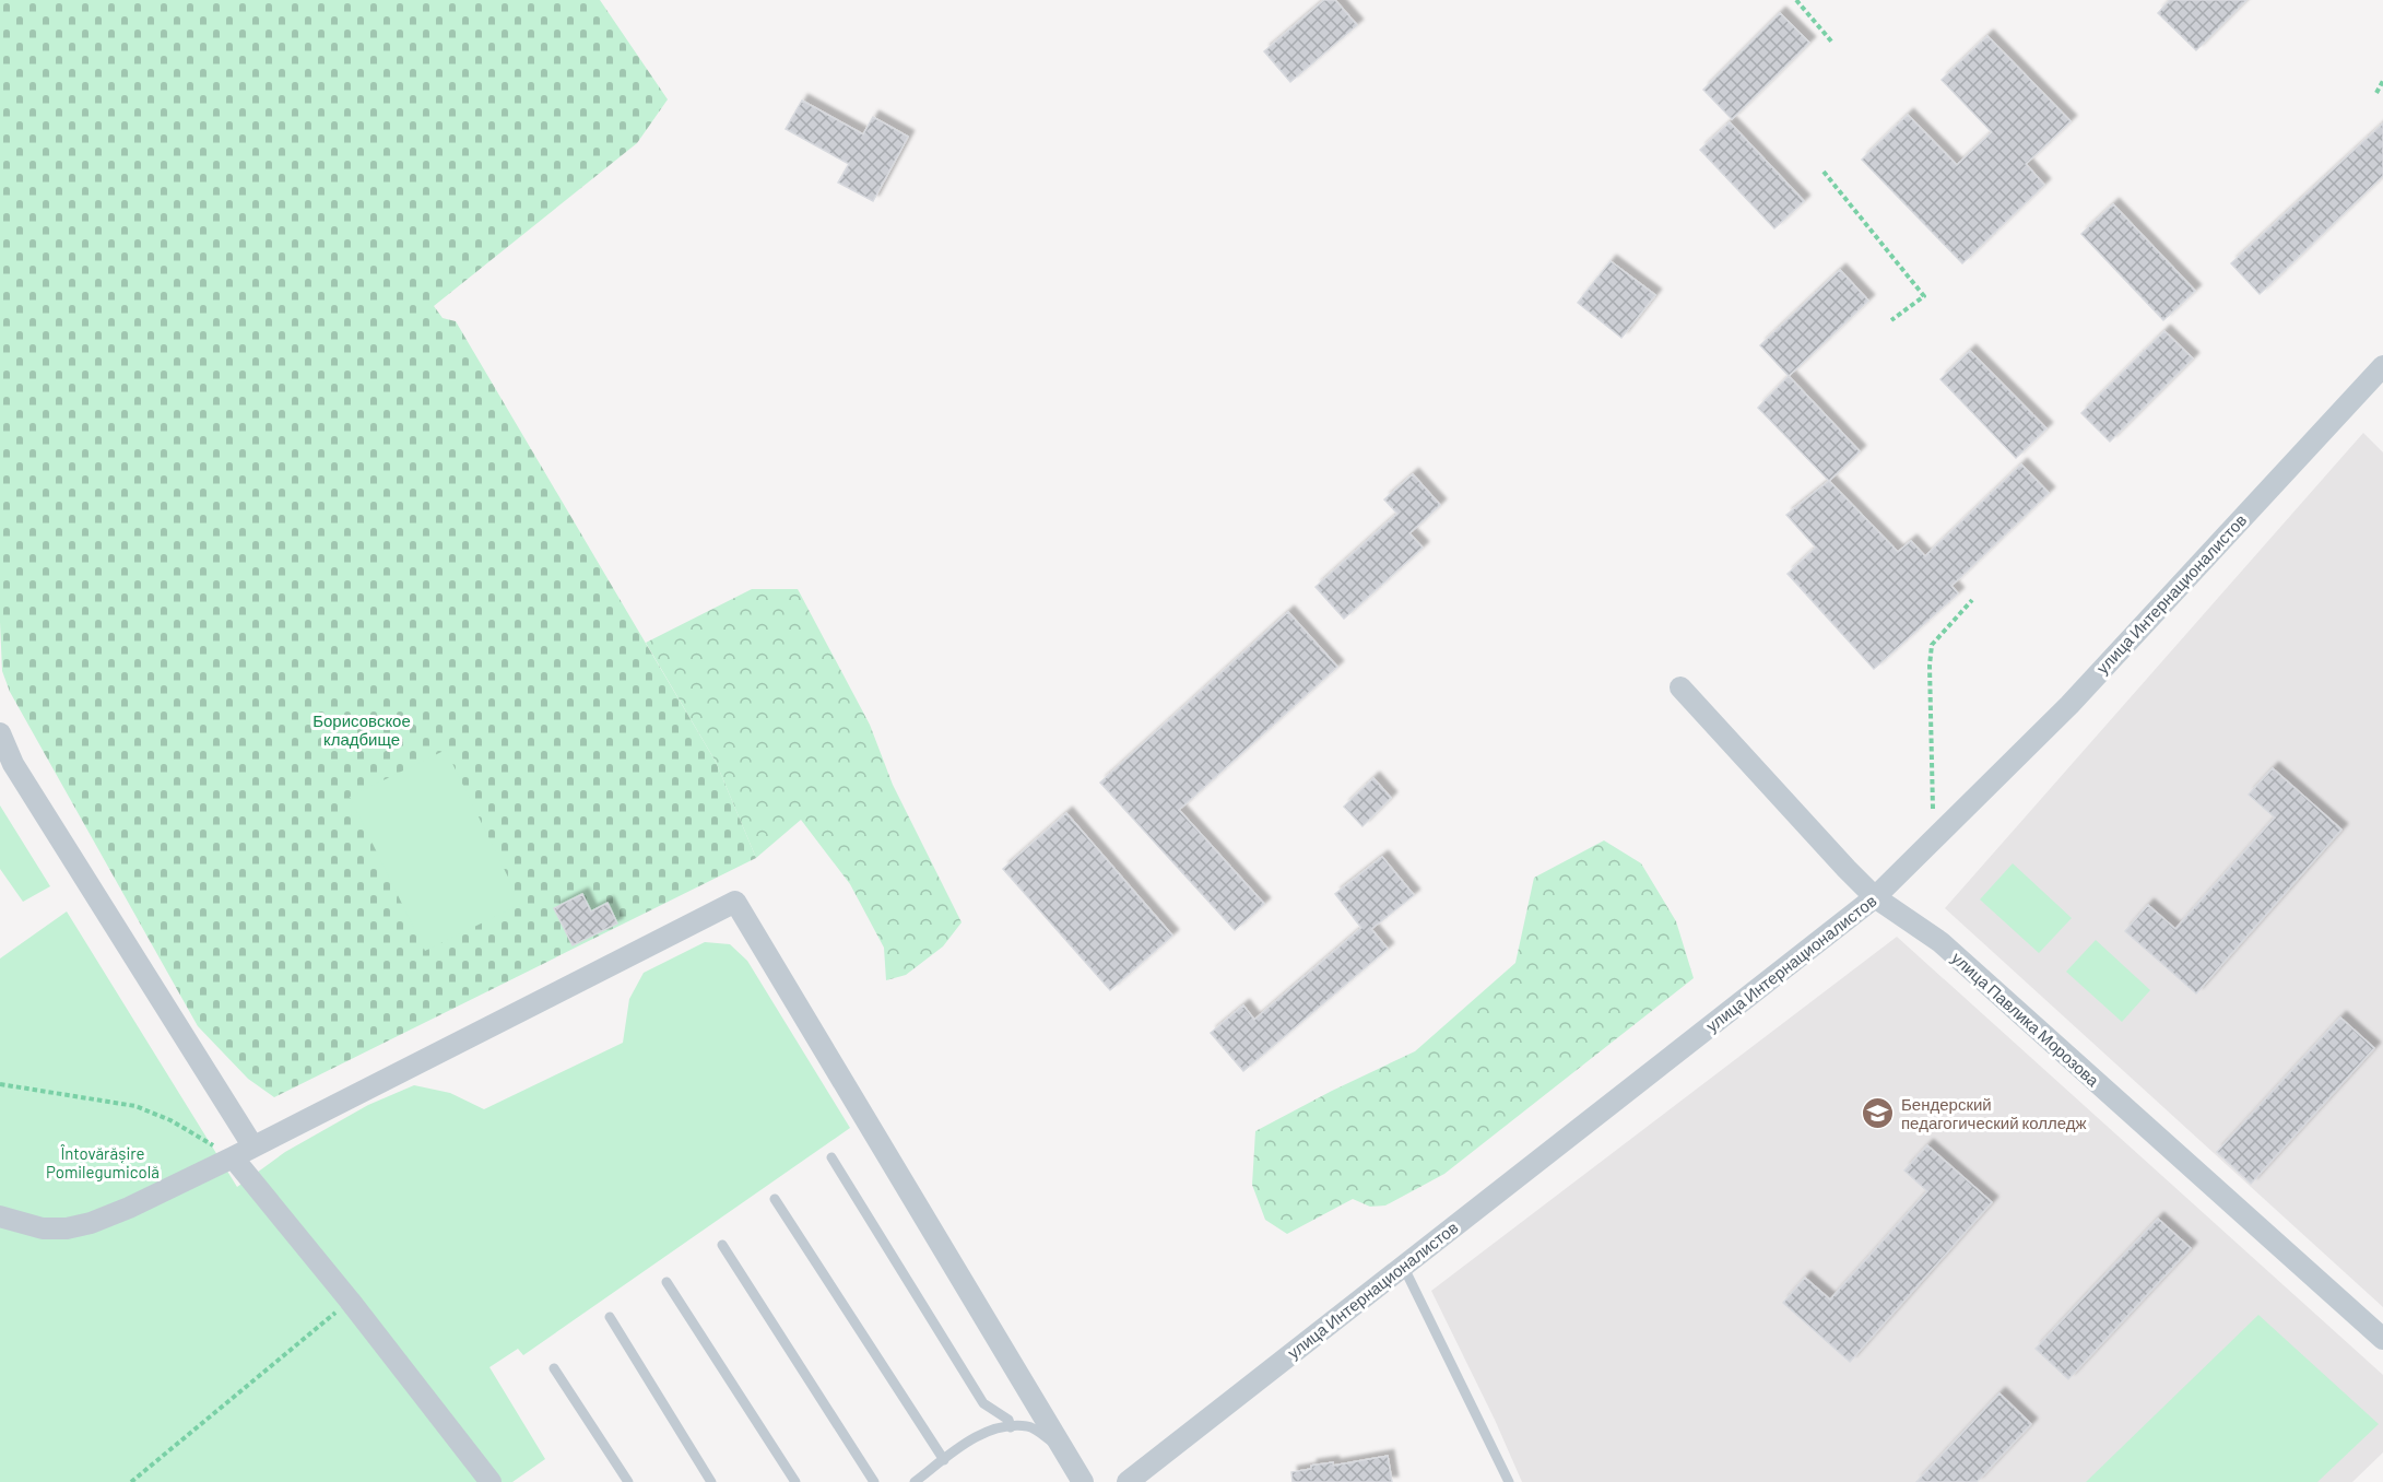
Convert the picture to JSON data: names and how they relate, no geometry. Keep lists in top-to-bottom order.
{
  "streets": {
    "street": ["улица Интернационалистов", "улица Павлика Морозова"]
  },
  "crossings": [
    ["улица Интернационалистов", "улица Павлика Морозова"]
  ],
  "parks": ["Борисовское кладбище", "Întovărășire Pomilegumicolă"],
  "places": {
    "school or university": ["Бендерский педагогический колледж"]
  }
}
